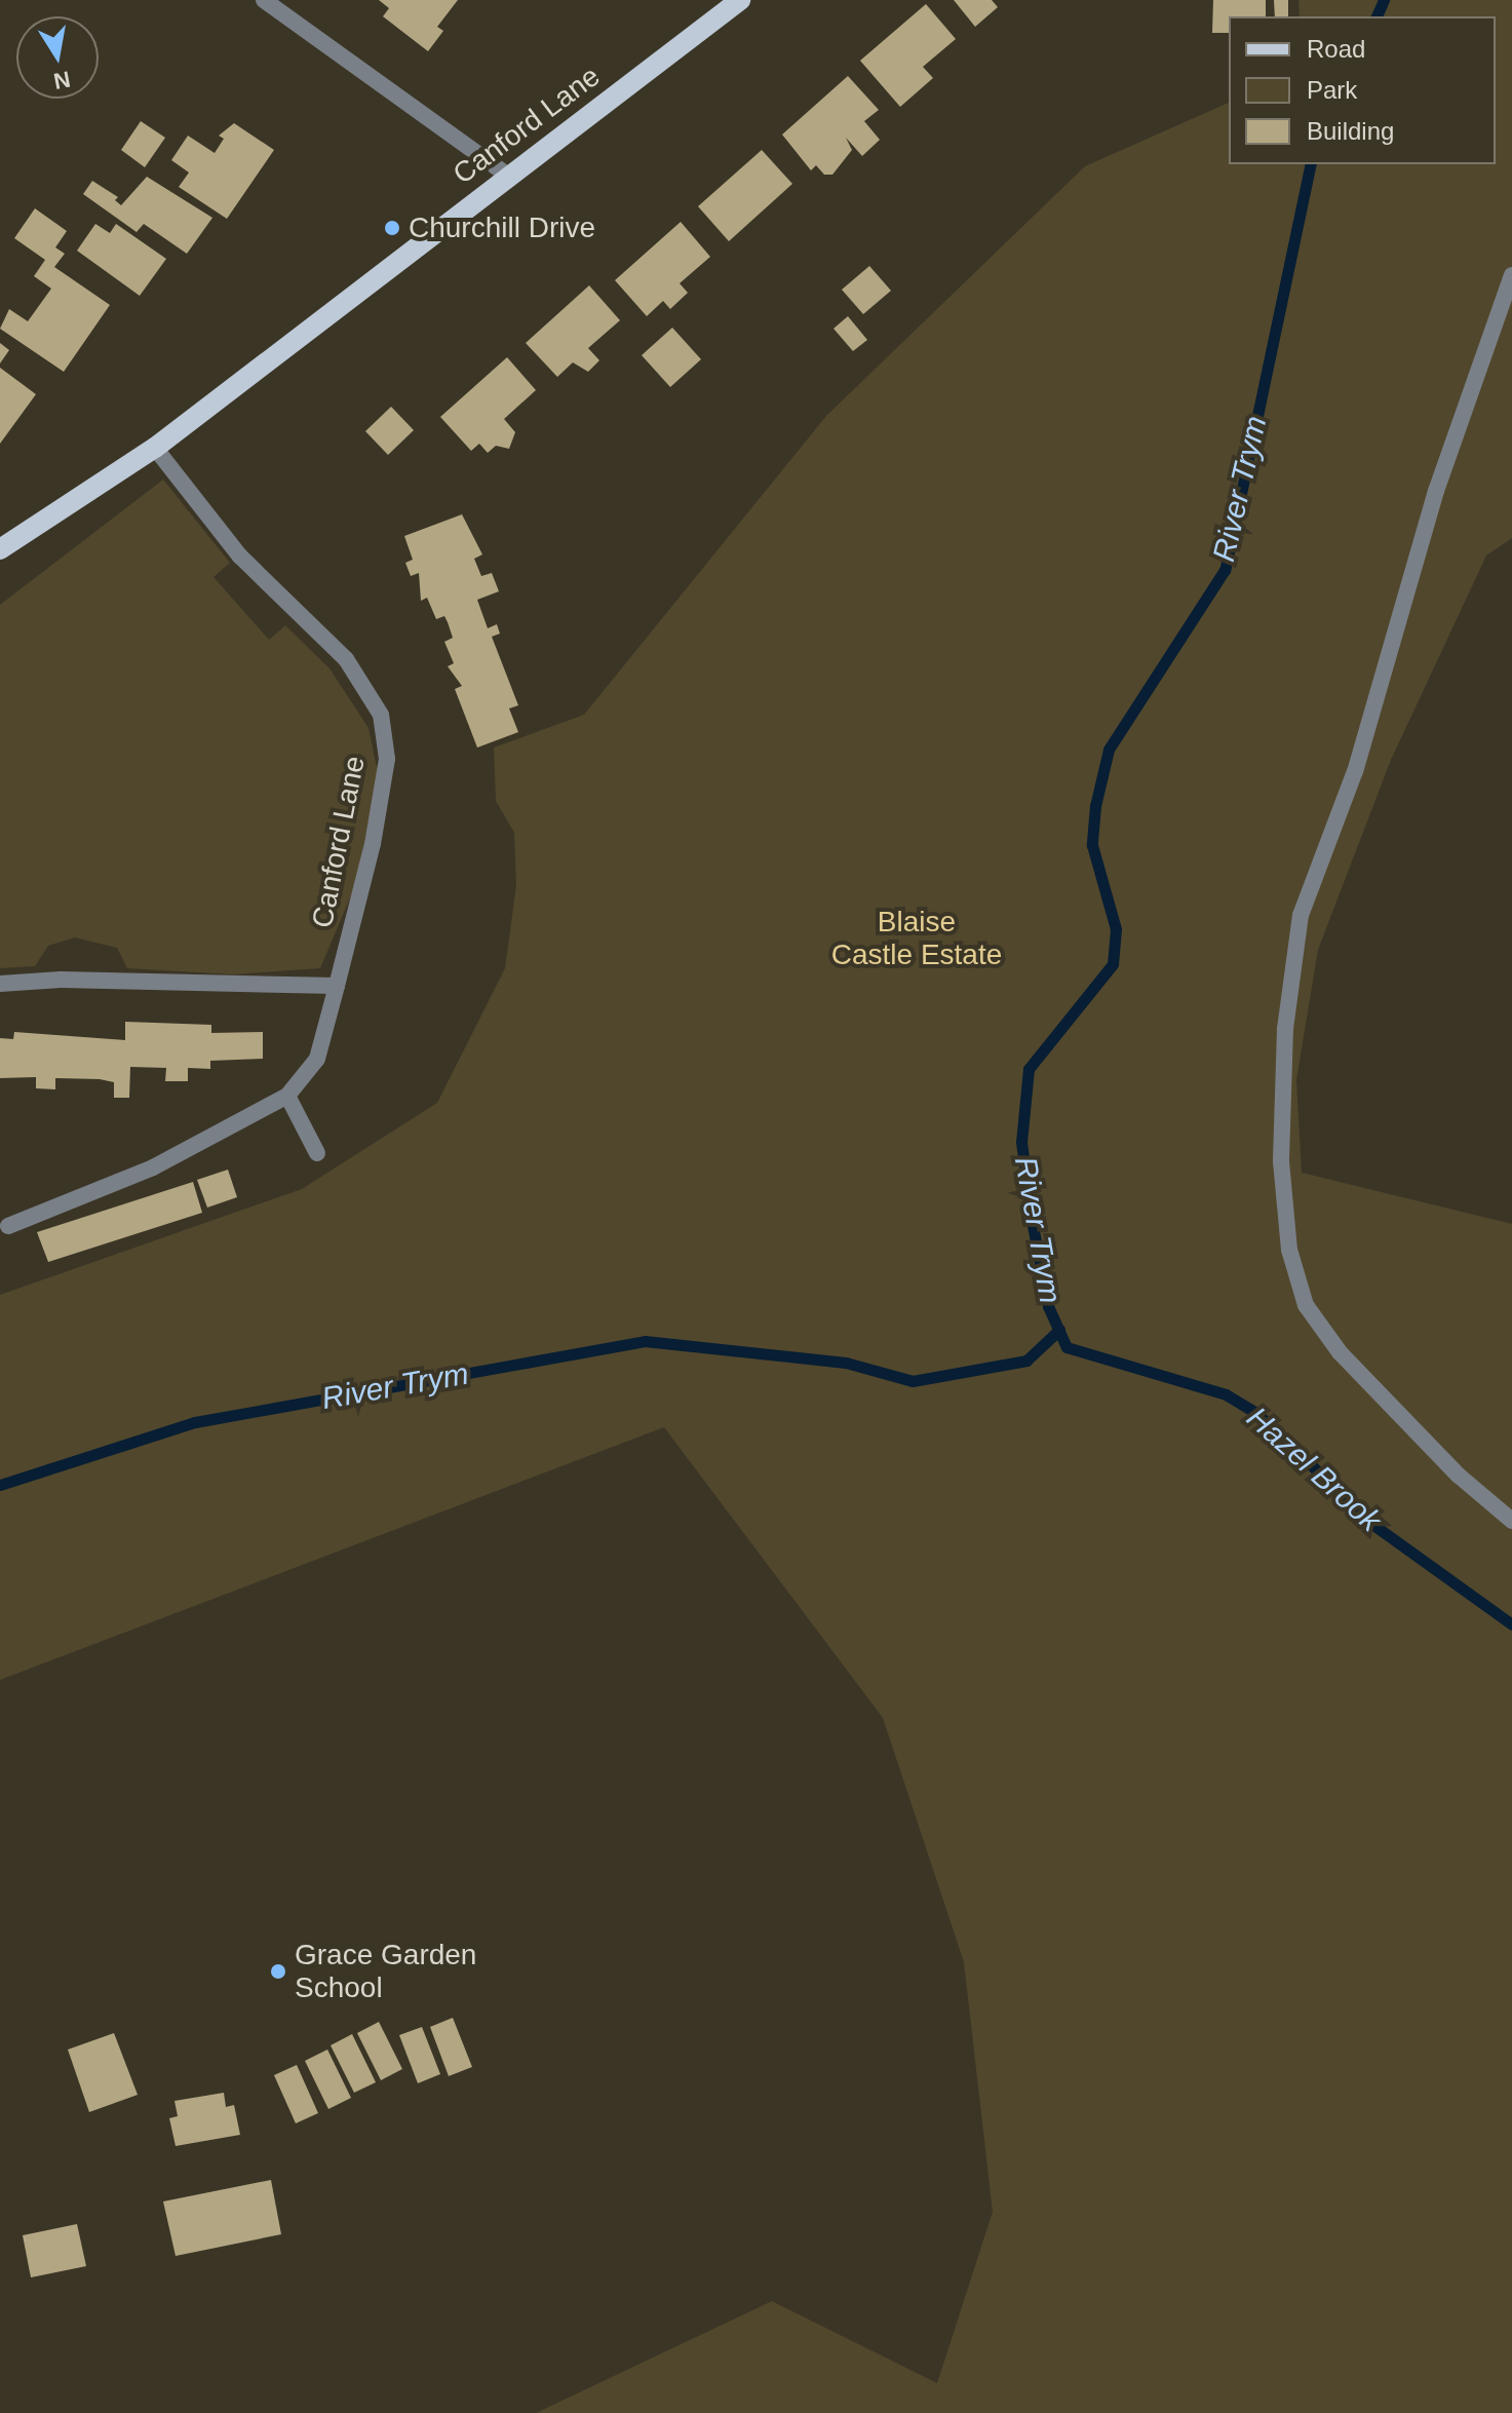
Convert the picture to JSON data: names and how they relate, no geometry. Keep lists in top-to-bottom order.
{
  "streets": {
    "main road": ["Canford Lane"]
  },
  "water": ["River Trym", "Hazel Brook"],
  "parks": ["Blaise Castle Estate"],
  "places": ["Churchill Drive", "Grace Garden School"],
  "legend": ["Road", "Park", "Building"],
  "north": "bottom"
}
